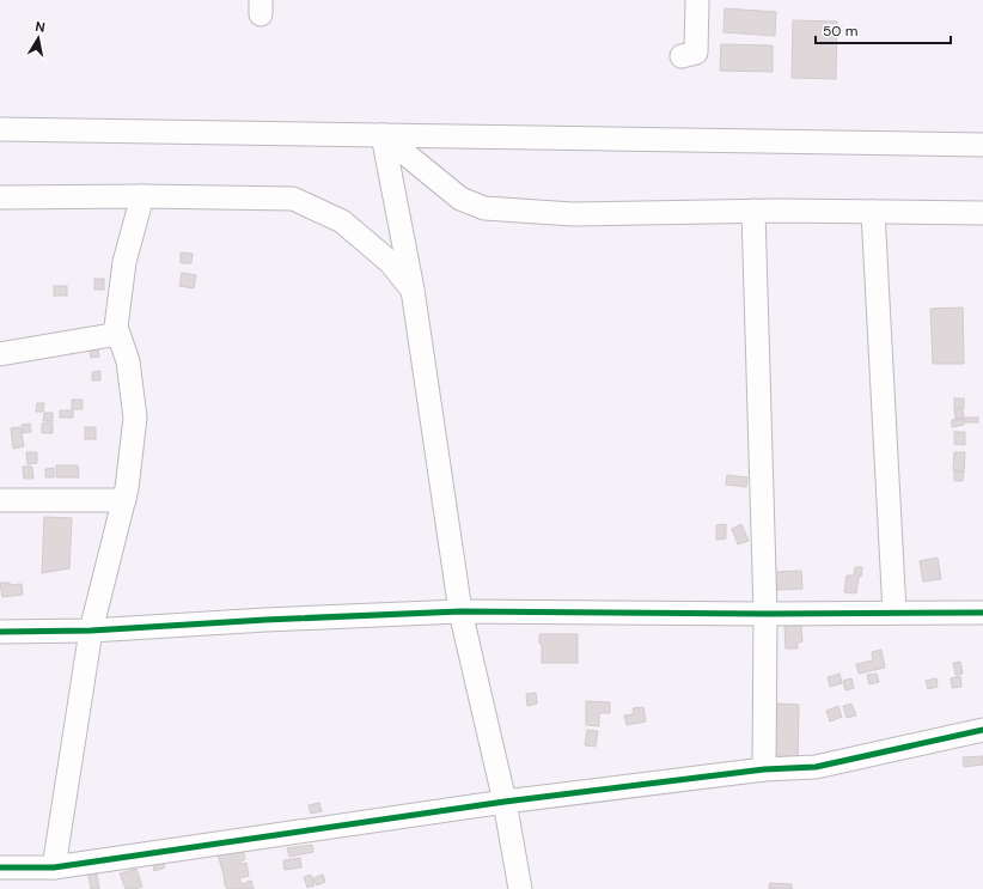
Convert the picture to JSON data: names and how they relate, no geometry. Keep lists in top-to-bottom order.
{
  "scale_bar": "50 m",
  "north": "top"
}
